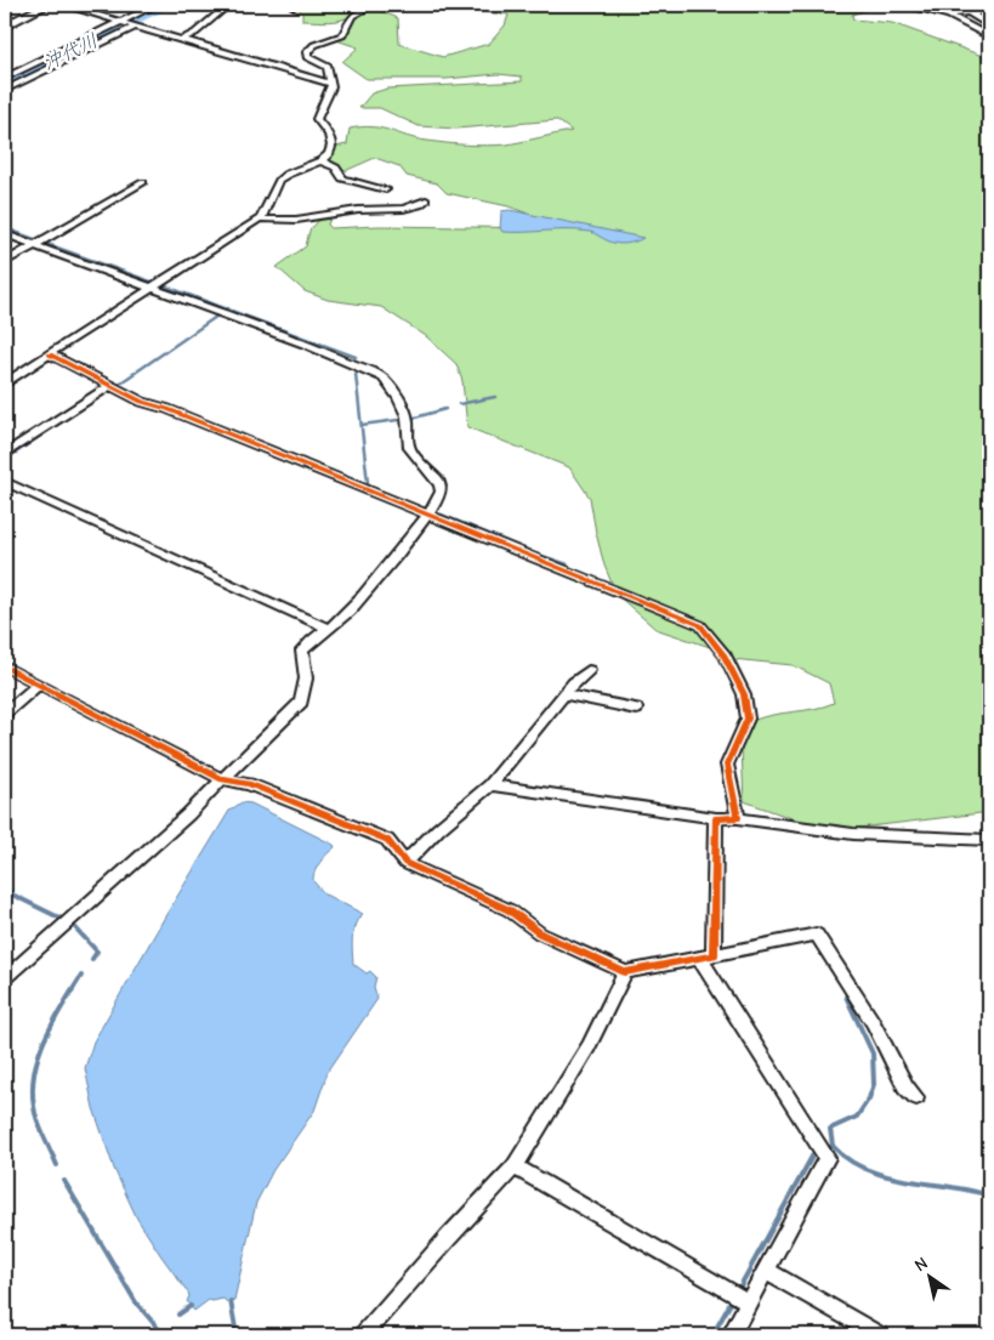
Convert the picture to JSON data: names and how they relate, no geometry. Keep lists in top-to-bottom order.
{
  "water": ["沖代川"],
  "north": "top left"
}
